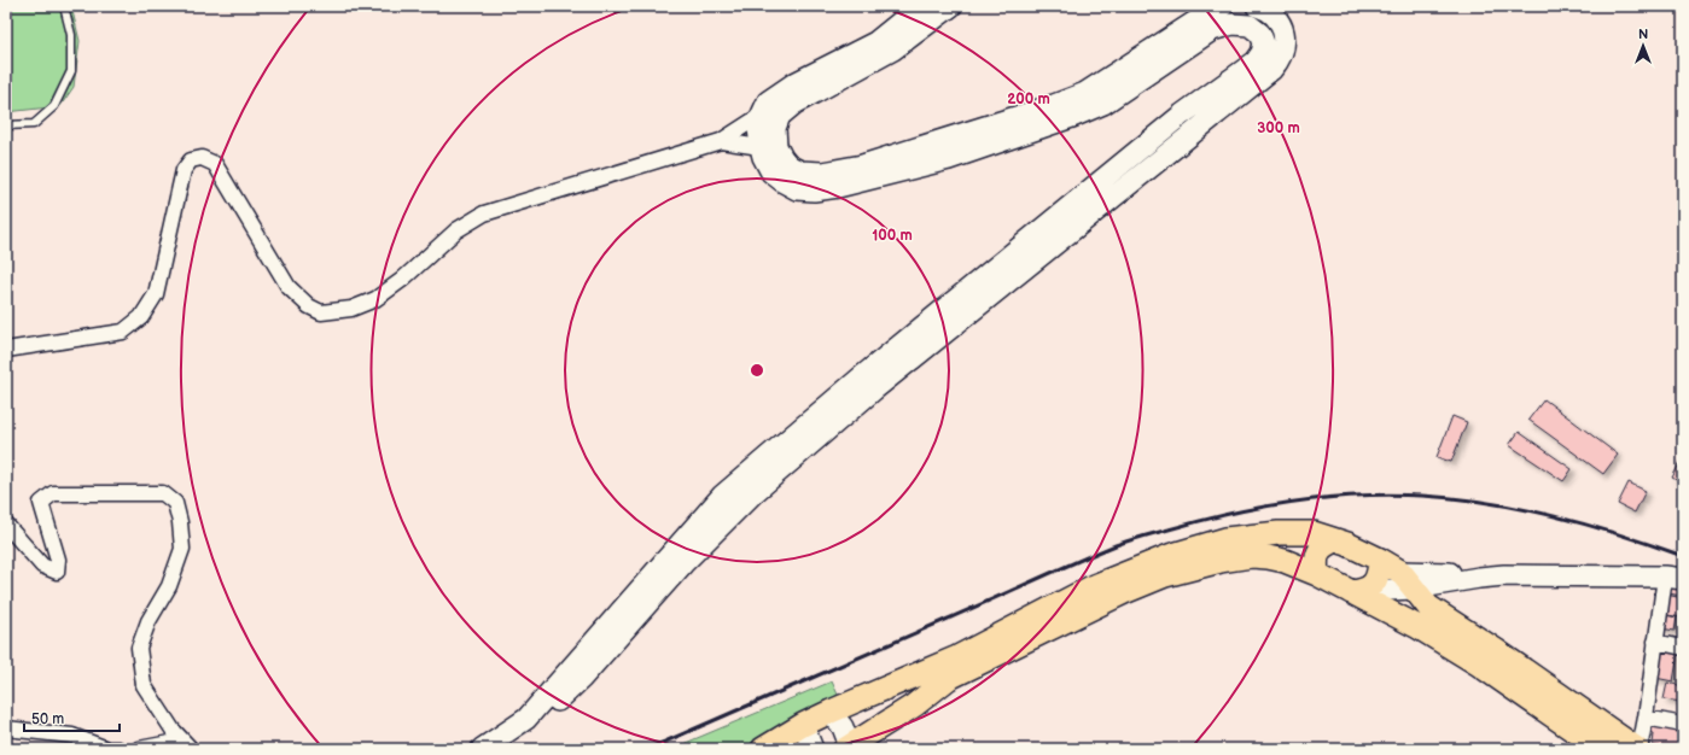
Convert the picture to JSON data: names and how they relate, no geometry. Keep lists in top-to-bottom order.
{
  "scale_bar": "50 m",
  "north": "top",
  "rings": ["200 m", "300 m", "100 m"]
}
